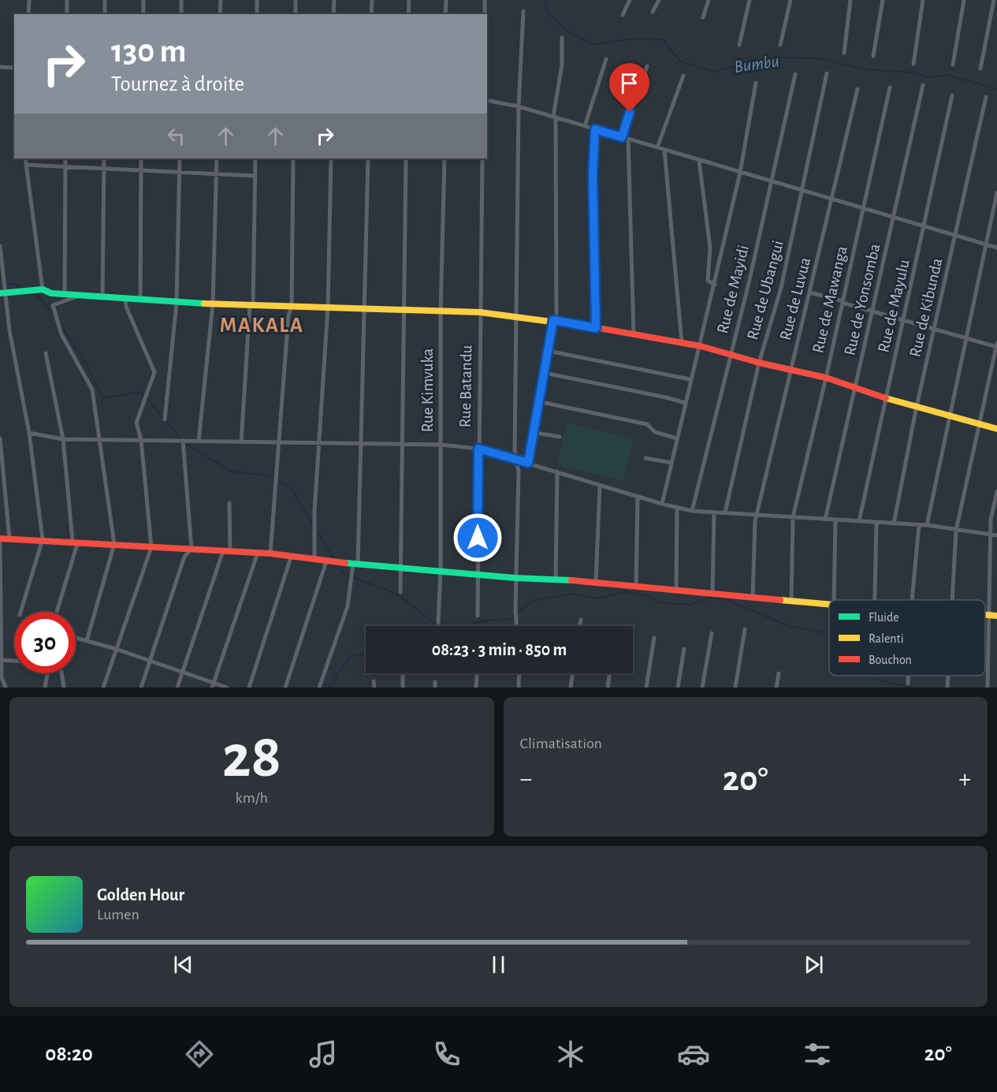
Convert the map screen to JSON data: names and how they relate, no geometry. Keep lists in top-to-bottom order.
{
  "streets": {
    "street": [
      "Rue de Mayidi",
      "Rue de Ubangui",
      "Rue de Luvua",
      "Rue de Mawanga",
      "Rue de Yonsomba",
      "Rue de Mayulu",
      "Rue de Kibunda",
      "Rue Batandu",
      "Rue Kimvuka"
    ]
  },
  "districts": ["MAKALA"],
  "water": ["Bumbu"],
  "legend": ["Fluide", "Ralenti", "Bouchon"],
  "page": {
    "turn": ["130 m", "Tournez à droite"],
    "limit": "30",
    "trip": "08:23 · 3 min · 850 m",
    "tile": [
      ["28", "km/h"],
      "Climatisation"
    ],
    "heat": ["−", "20°", "+"],
    "song": ["Golden Hour", "Lumen"],
    "tabs": ["08:20", "20°"]
  }
}
